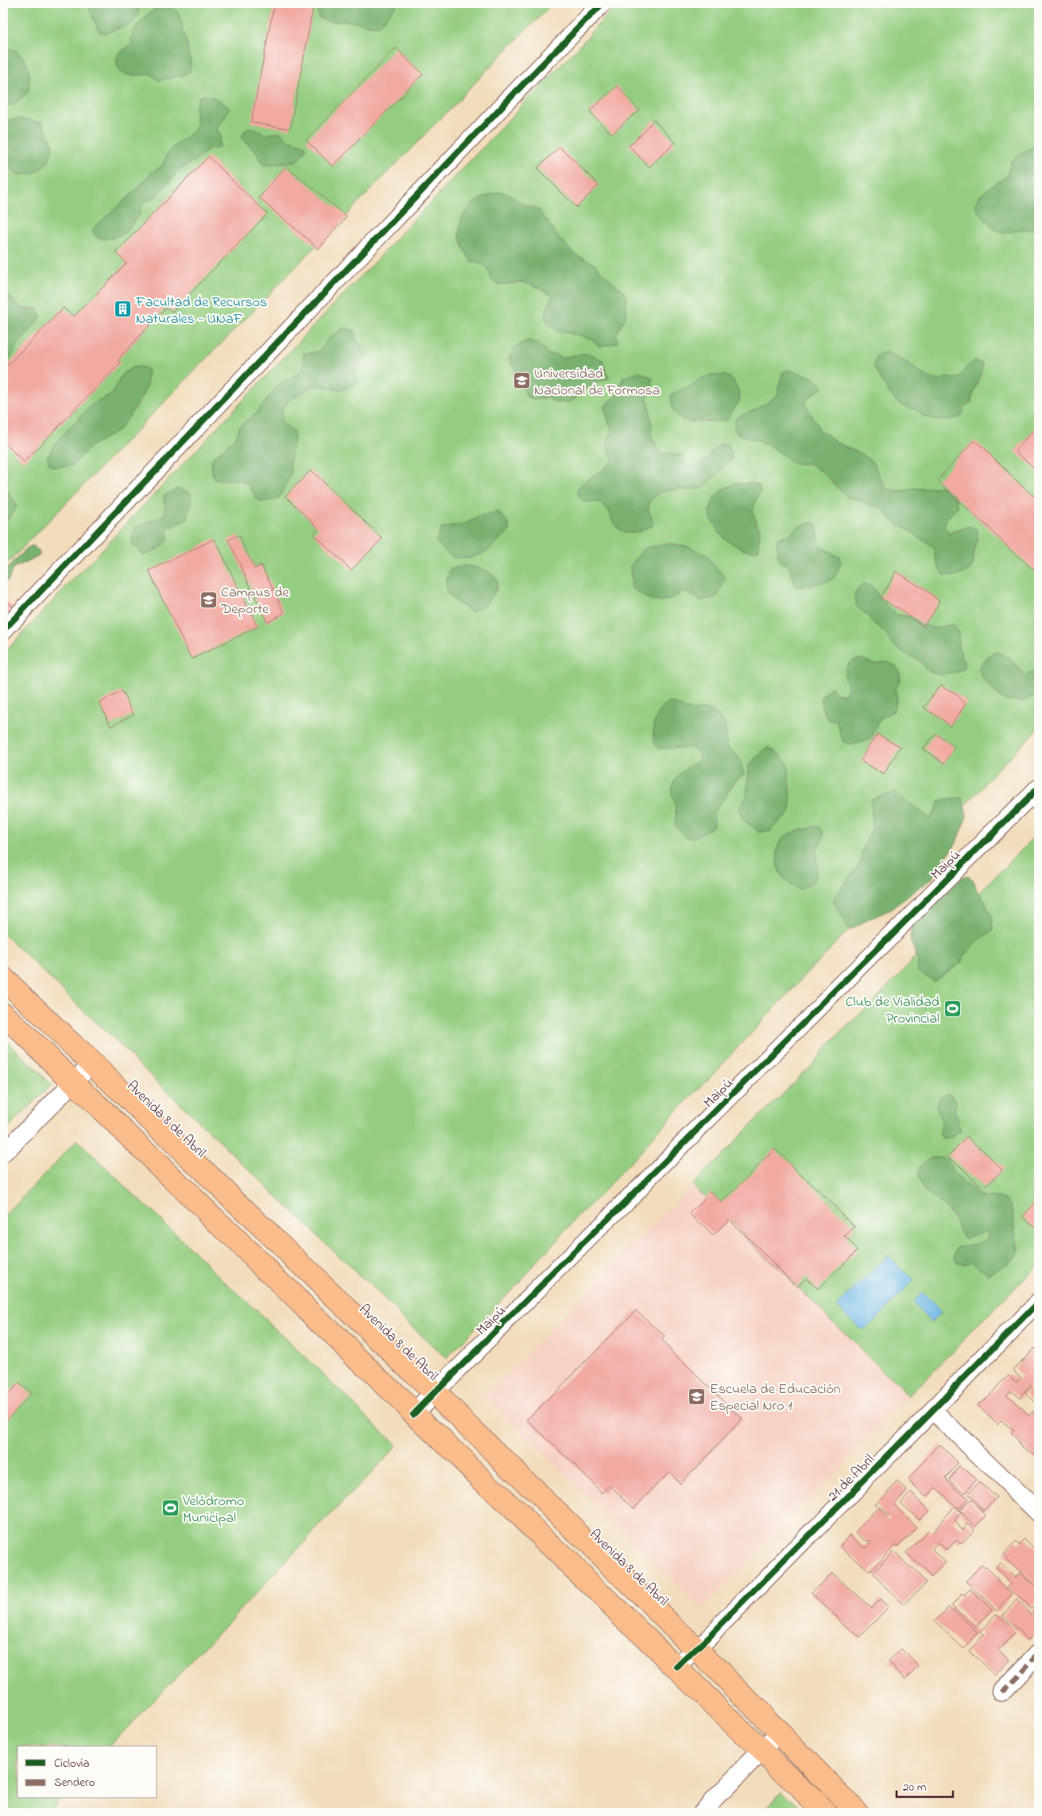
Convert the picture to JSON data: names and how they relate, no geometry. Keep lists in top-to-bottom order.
{
  "streets": {
    "main road": ["Avenida 8 de Abril"],
    "street": ["Maipú", "21 de Abril"]
  },
  "crossings": [
    ["Maipú", "Avenida 8 de Abril"],
    ["Avenida 8 de Abril", "21 de Abril"]
  ],
  "places": {
    "building": ["Facultad de Recursos Naturales - UNaF"],
    "school or university": ["Universidad Nacional de Formosa", "Campus de Deporte", "Escuela de Educación Especial Nro 1"],
    "sports": ["Club de Vialidad Provincial", "Velódromo Municipal"]
  },
  "legend": ["Ciclovía", "Sendero"],
  "scale_bar": "20 m"
}
